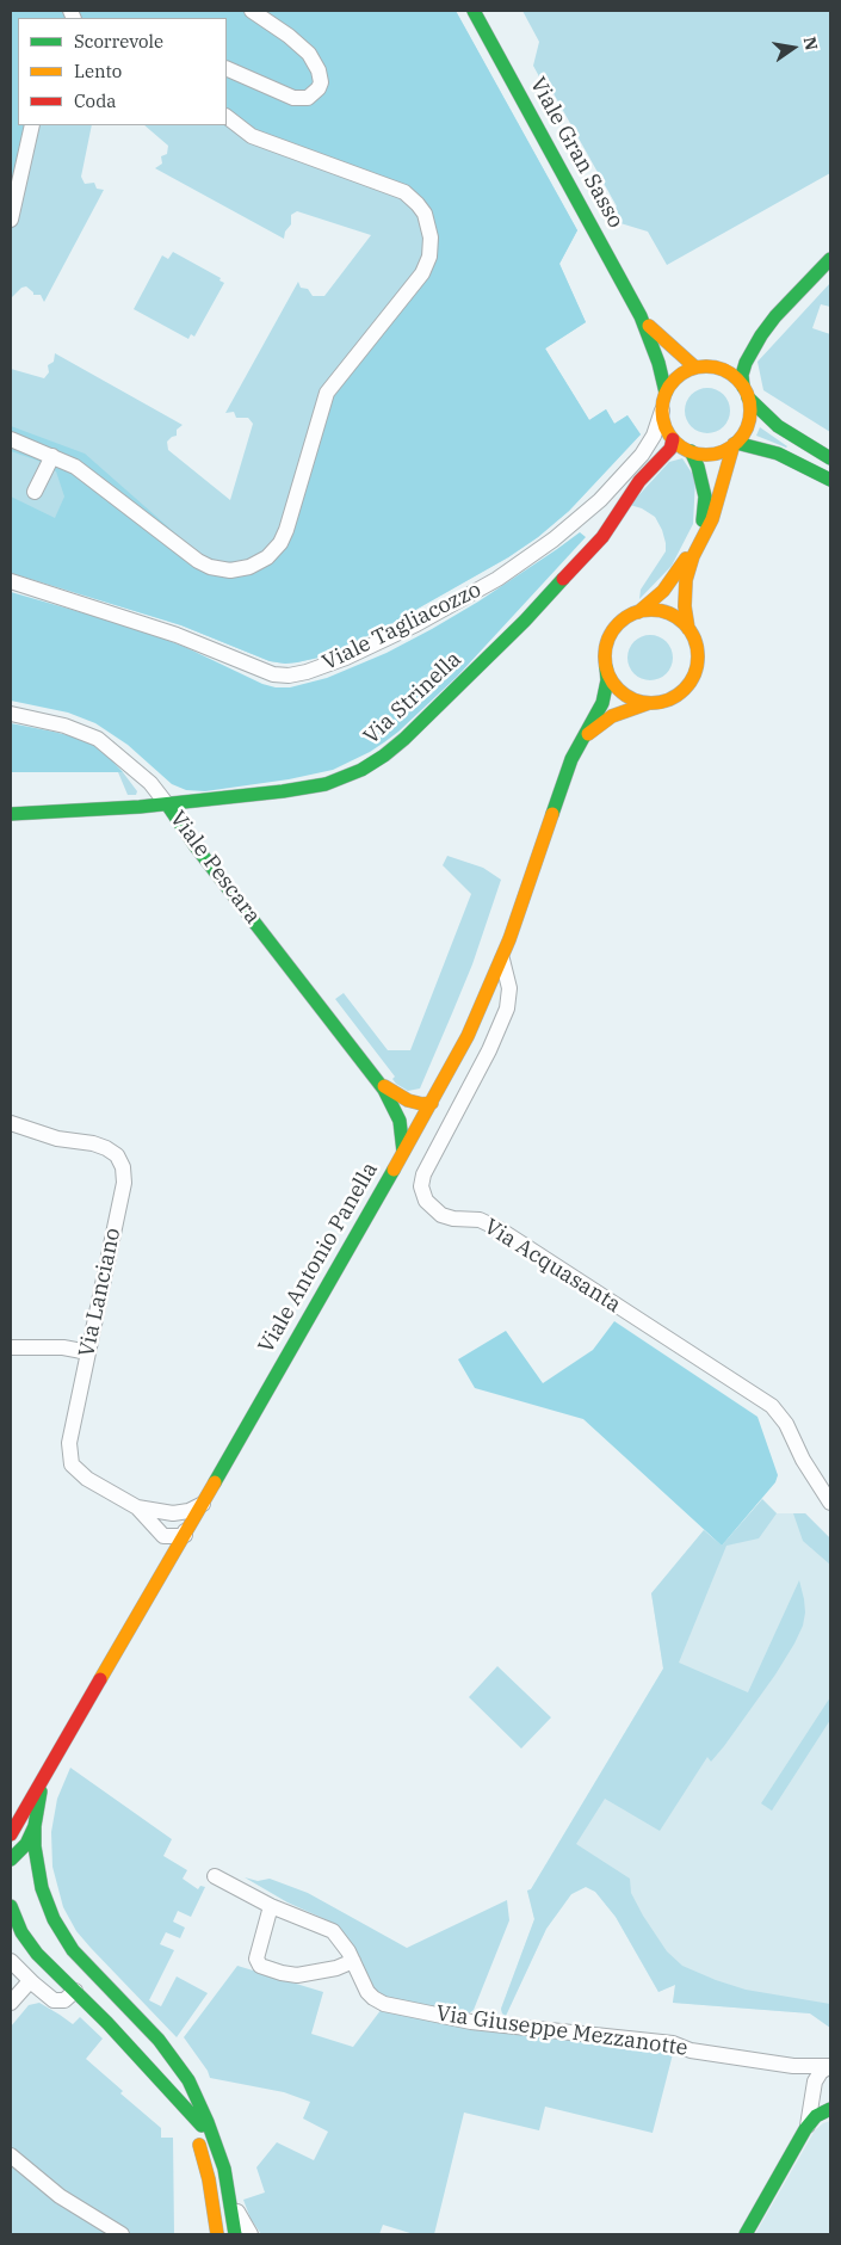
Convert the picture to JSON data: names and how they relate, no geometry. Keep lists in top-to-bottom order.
{
  "streets": {
    "main road": [
      "Viale Gran Sasso",
      "Via Strinella",
      "Viale Pescara",
      "Viale Antonio Panella"
    ],
    "street": [
      "Viale Tagliacozzo",
      "Via Acquasanta",
      "Via Lanciano",
      "Via Giuseppe Mezzanotte"
    ]
  },
  "crossings": [
    ["Viale Gran Sasso", "Viale Tagliacozzo"],
    ["Viale Gran Sasso", "Via Strinella"],
    ["Viale Tagliacozzo", "Via Strinella"],
    ["Via Strinella", "Viale Pescara"],
    ["Viale Pescara", "Viale Antonio Panella"],
    ["Viale Antonio Panella", "Via Acquasanta"],
    ["Viale Antonio Panella", "Via Lanciano"]
  ],
  "legend": ["Scorrevole", "Lento", "Coda"],
  "north": "right"
}
